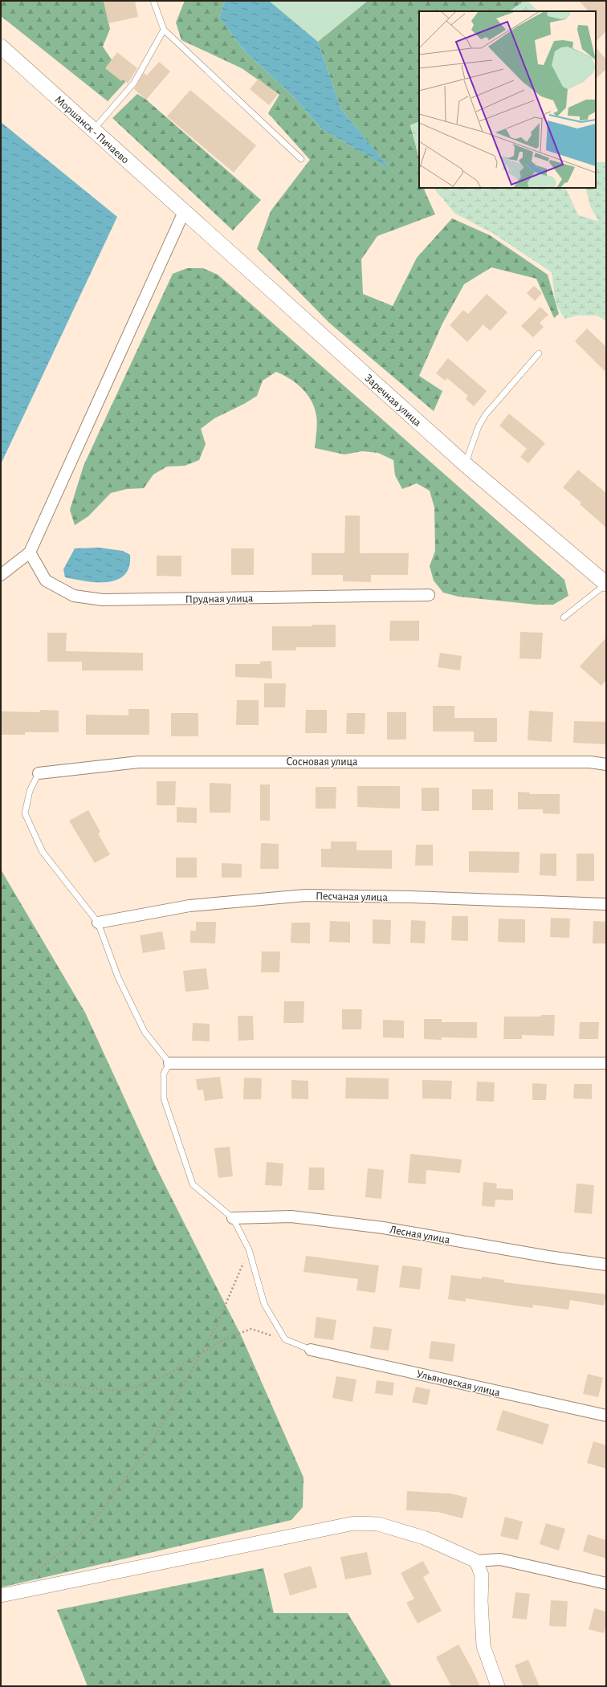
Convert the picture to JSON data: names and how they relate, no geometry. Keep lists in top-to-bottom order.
{
  "streets": {
    "main road": ["Моршанск - Пичаево", "Заречная улица"],
    "street": [
      "Прудная улица",
      "Сосновая улица",
      "Песчаная улица",
      "Лесная улица",
      "Ульяновская улица"
    ]
  },
  "crossings": [
    ["Моршанск - Пичаево", "Заречная улица"]
  ]
}
